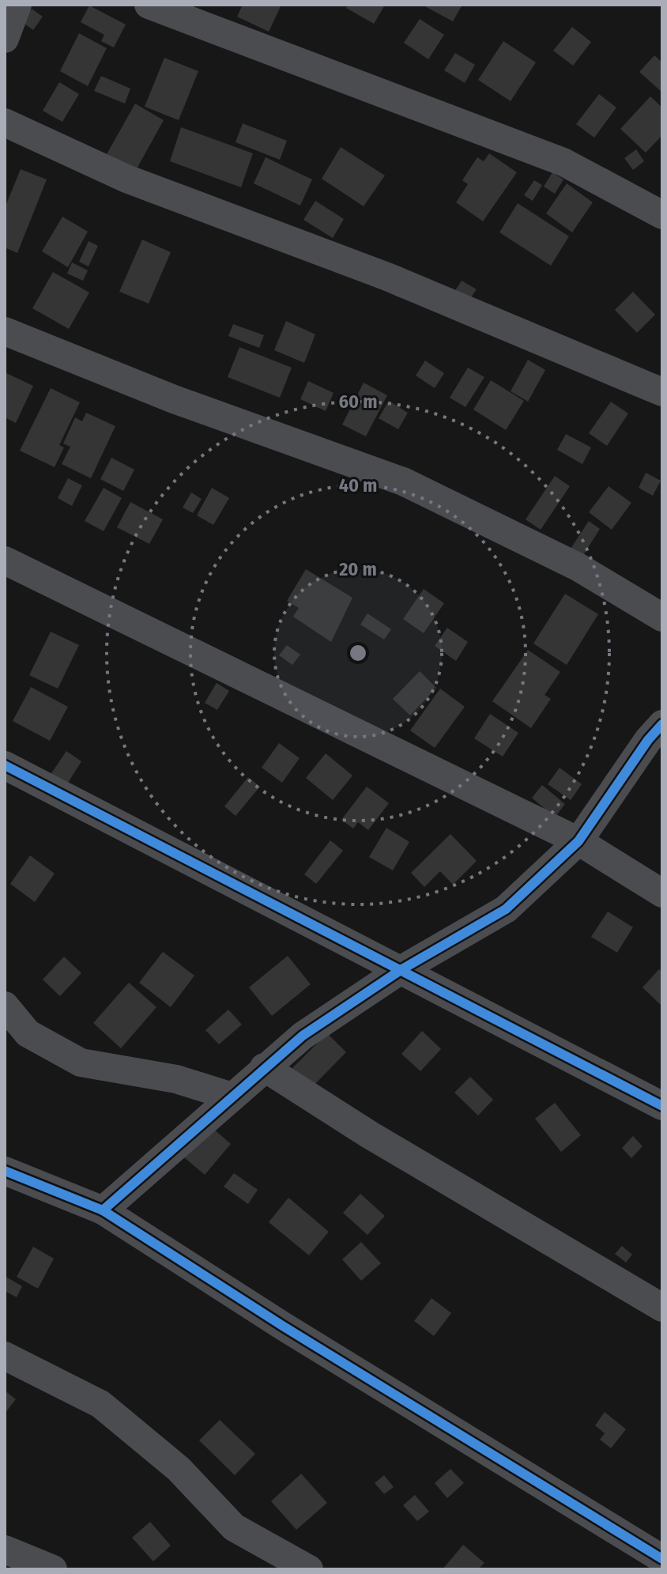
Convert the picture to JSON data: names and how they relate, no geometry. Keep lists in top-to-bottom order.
{
  "rings": ["60 m", "40 m", "20 m"]
}
